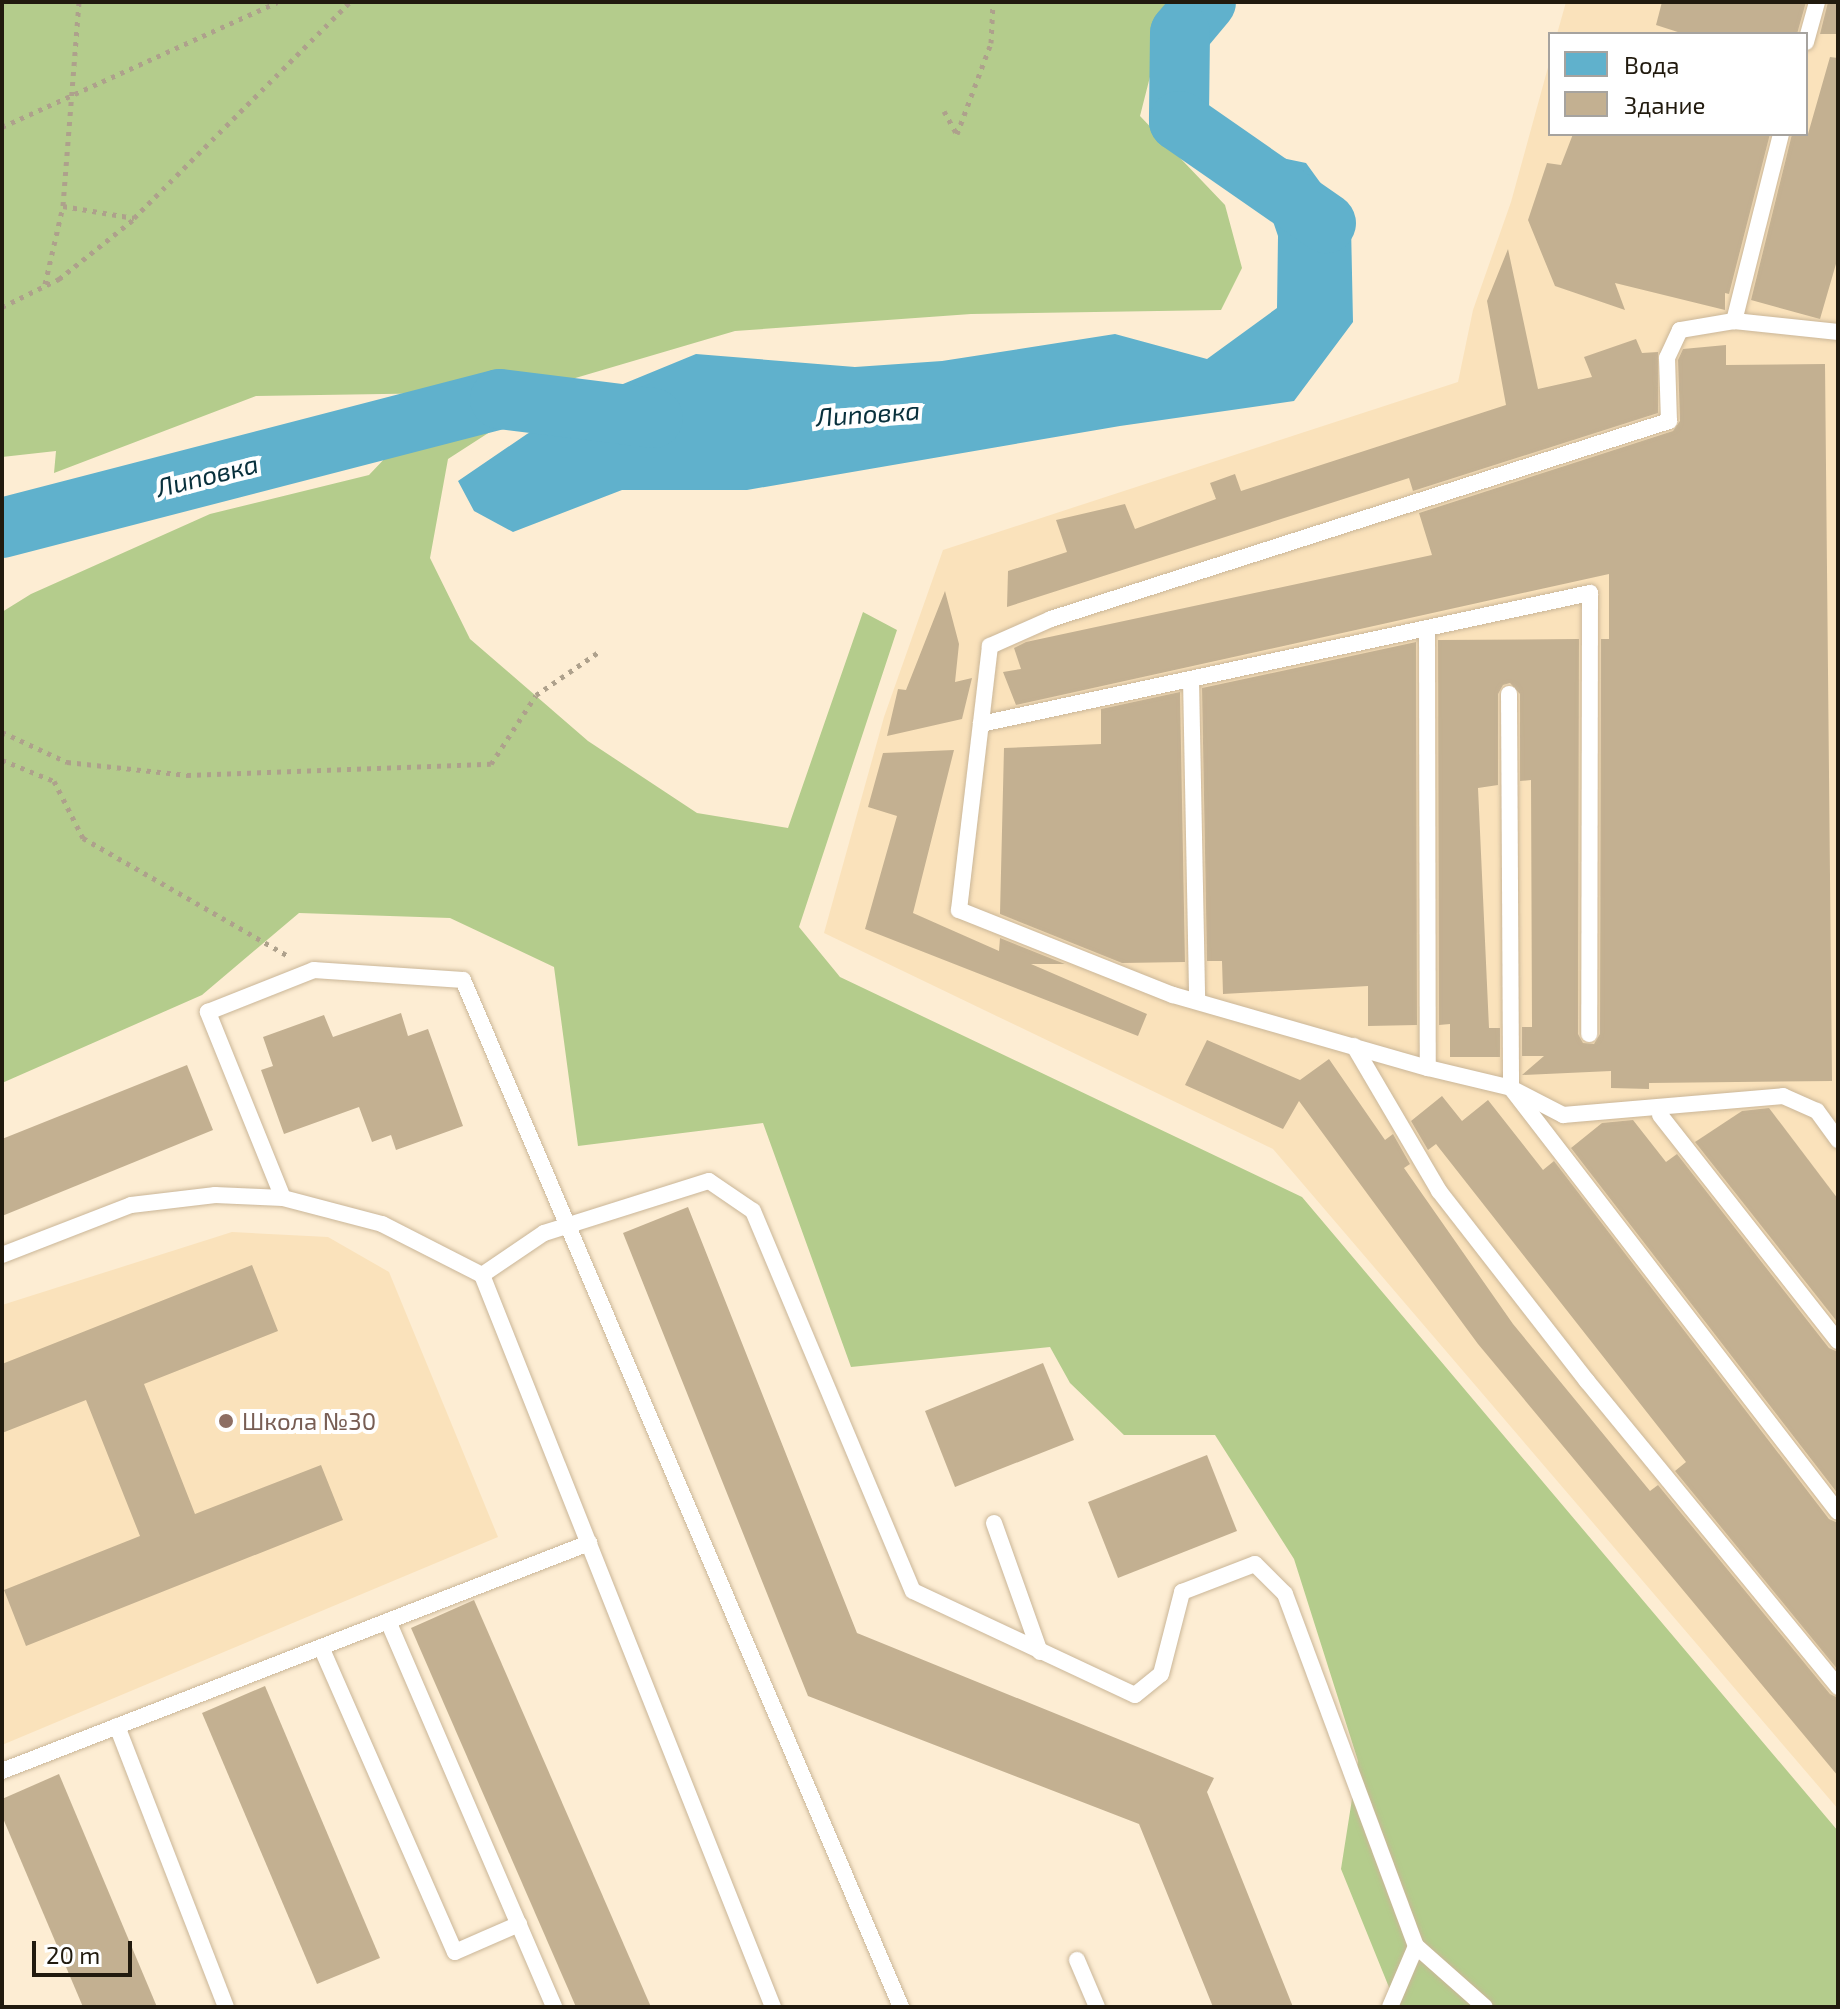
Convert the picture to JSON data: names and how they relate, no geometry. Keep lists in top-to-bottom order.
{
  "water": ["Липовка"],
  "places": ["Школа №30"],
  "legend": ["Вода", "Здание"],
  "scale_bar": "20 m"
}
